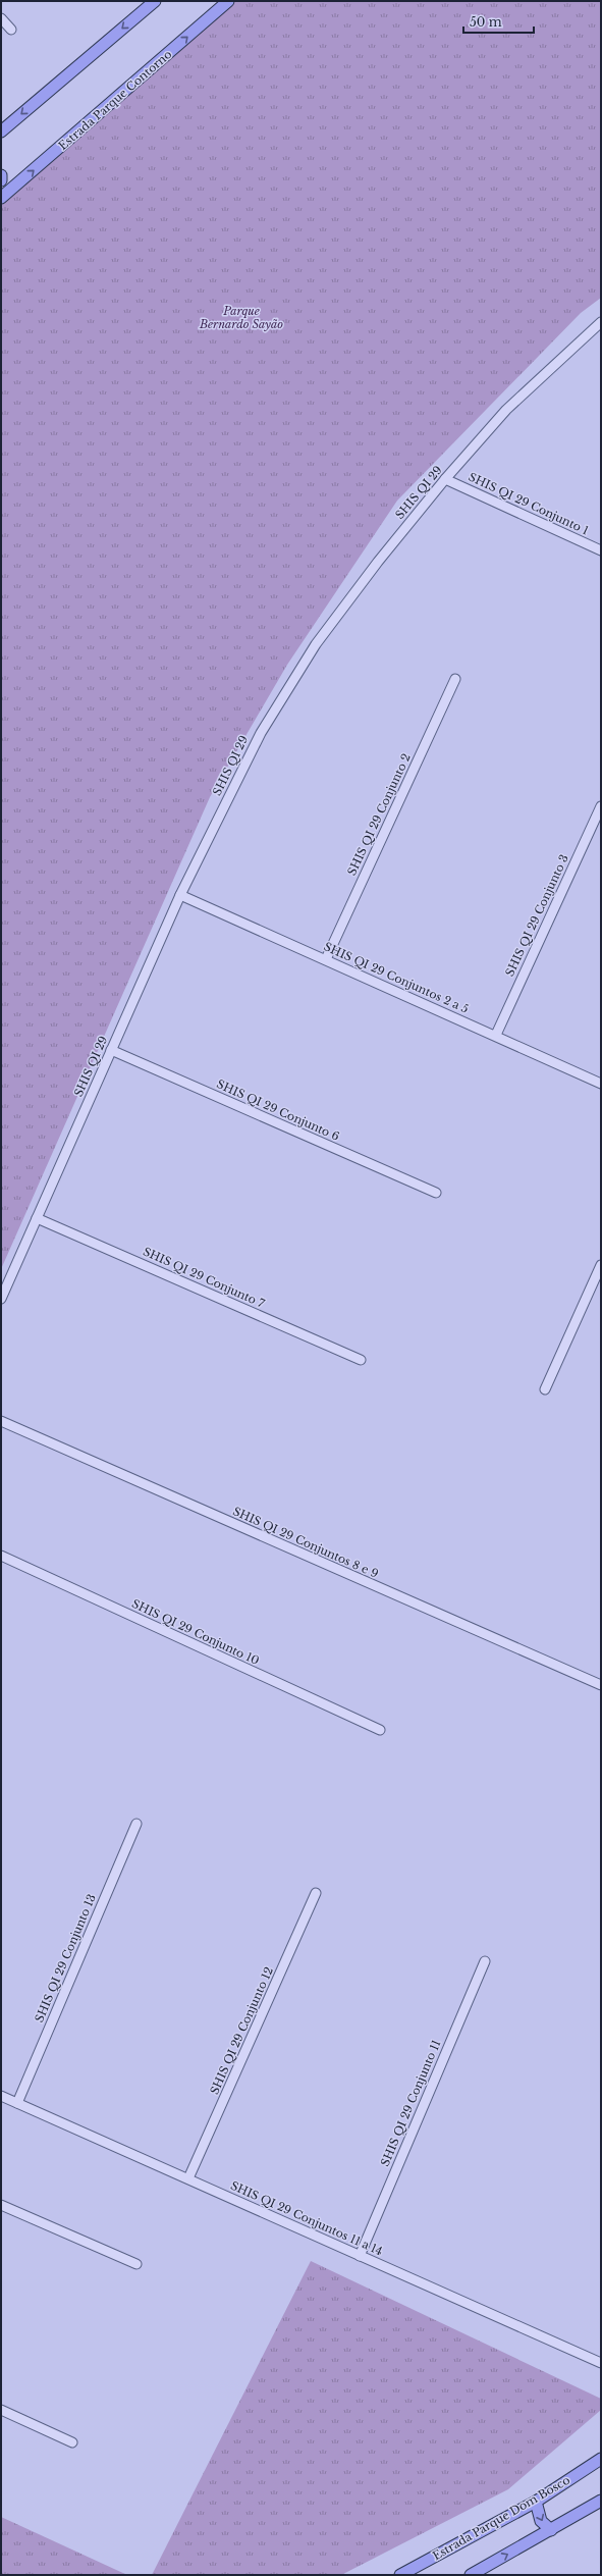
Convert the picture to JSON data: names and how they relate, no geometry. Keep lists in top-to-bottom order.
{
  "streets": {
    "main road": ["Estrada Parque Contorno", "Estrada Parque Dom Bosco"],
    "street": [
      "SHIS QI 29",
      "SHIS QI 29 Conjunto 1",
      "SHIS QI 29 Conjunto 2",
      "SHIS QI 29 Conjunto 3",
      "SHIS QI 29 Conjuntos 2 a 5",
      "SHIS QI 29 Conjunto 6",
      "SHIS QI 29 Conjunto 7",
      "SHIS QI 29 Conjuntos 8 e 9",
      "SHIS QI 29 Conjunto 10",
      "SHIS QI 29 Conjunto 13",
      "SHIS QI 29 Conjunto 12",
      "SHIS QI 29 Conjunto 11",
      "SHIS QI 29 Conjuntos 11 a 14"
    ]
  },
  "crossings": [
    ["SHIS QI 29", "SHIS QI 29 Conjunto 1"],
    ["SHIS QI 29", "SHIS QI 29 Conjuntos 2 a 5"],
    ["SHIS QI 29", "SHIS QI 29 Conjunto 6"],
    ["SHIS QI 29", "SHIS QI 29 Conjunto 7"],
    ["SHIS QI 29 Conjunto 2", "SHIS QI 29 Conjuntos 2 a 5"],
    ["SHIS QI 29 Conjunto 3", "SHIS QI 29 Conjuntos 2 a 5"],
    ["SHIS QI 29 Conjunto 13", "SHIS QI 29 Conjuntos 11 a 14"],
    ["SHIS QI 29 Conjunto 12", "SHIS QI 29 Conjuntos 11 a 14"],
    ["SHIS QI 29 Conjunto 11", "SHIS QI 29 Conjuntos 11 a 14"]
  ],
  "parks": ["Parque Bernardo Sayão"],
  "scale_bar": "50 m"
}
